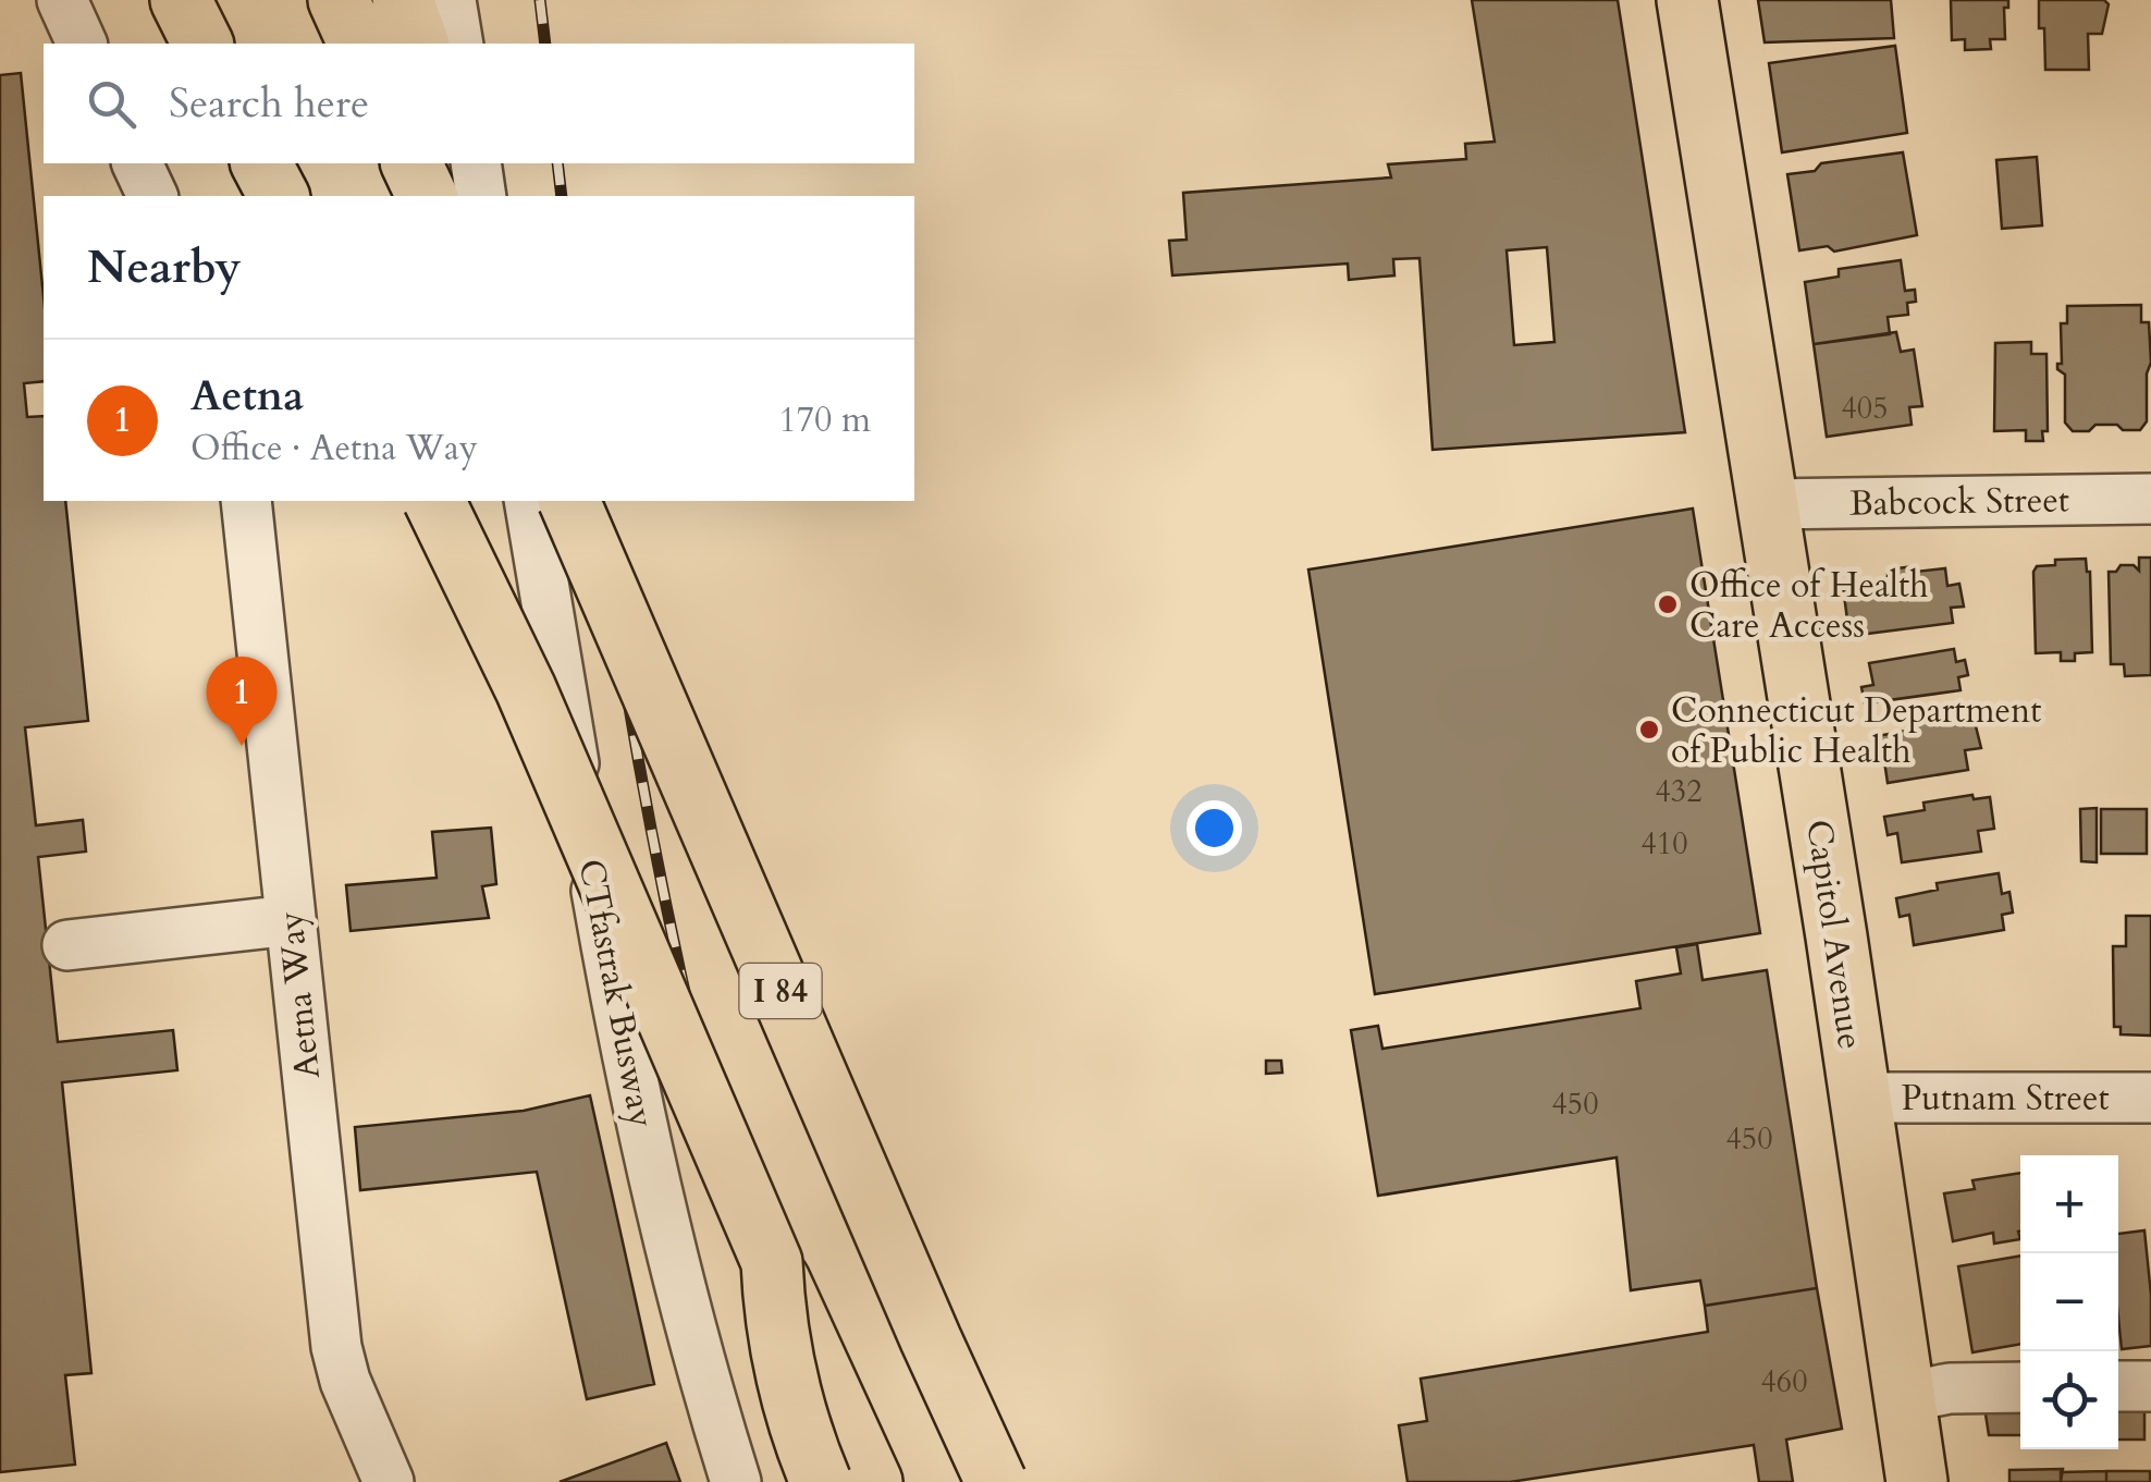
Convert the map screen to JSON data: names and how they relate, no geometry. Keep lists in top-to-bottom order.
{
  "streets": {
    "main road": ["Capitol Avenue", "I 84"],
    "street": [
      "Babcock Street",
      "CTfastrak Busway",
      "Aetna Way",
      "Putnam Street"
    ]
  },
  "crossings": [
    ["Babcock Street", "Capitol Avenue"],
    ["Capitol Avenue", "Putnam Street"]
  ],
  "places": ["Office of Health Care Access", "Connecticut Department of Public Health"],
  "house_numbers": [
    "405",
    "432",
    "410",
    "450",
    "450",
    "460"
  ],
  "page": {
    "search": "Search here",
    "heading": "Nearby",
    "list": [
      {
        "mark": "1",
        "name": "Aetna",
        "note": "Office · Aetna Way",
        "value": "170 m"
      }
    ],
    "pins": "1",
    "map_buttons": ["+", "−"]
  }
}
